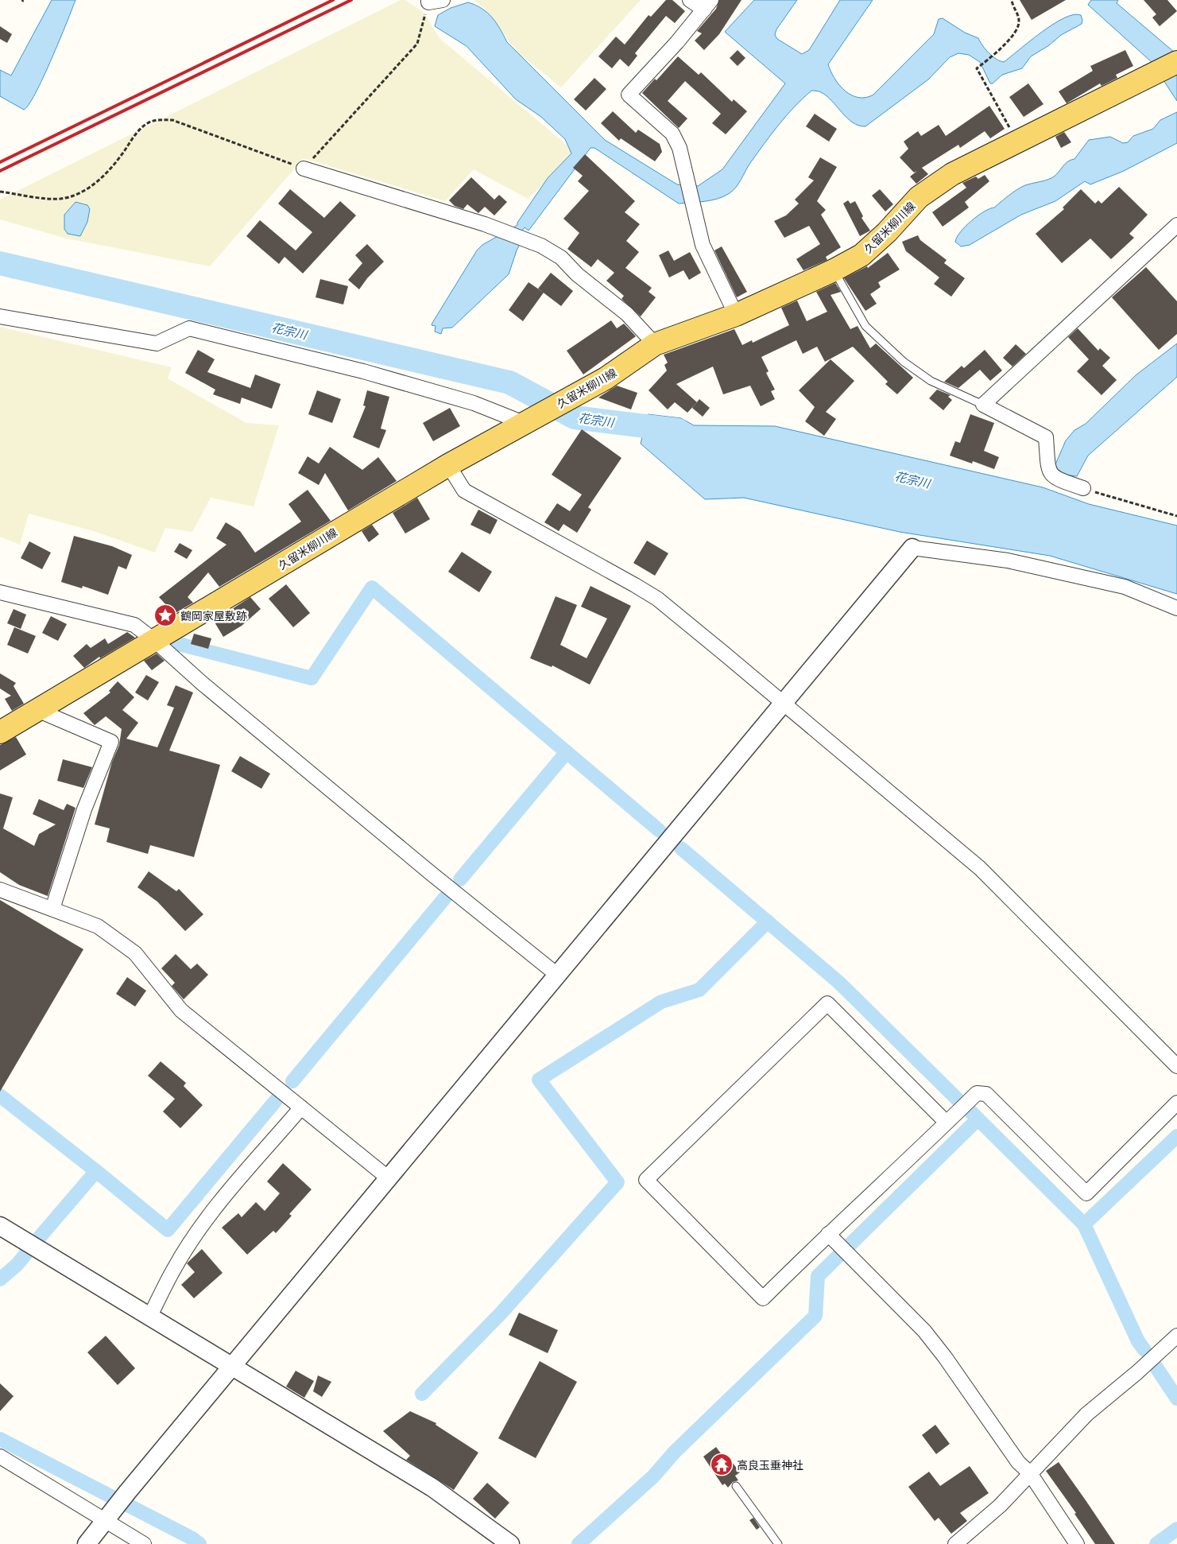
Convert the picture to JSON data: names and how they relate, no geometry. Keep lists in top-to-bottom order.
{
  "streets": {
    "main road": ["久留米柳川線"]
  },
  "water": ["花宗川"],
  "places": {
    "place": ["鶴岡家屋敷跡"],
    "temple": ["高良玉垂神社"]
  }
}
